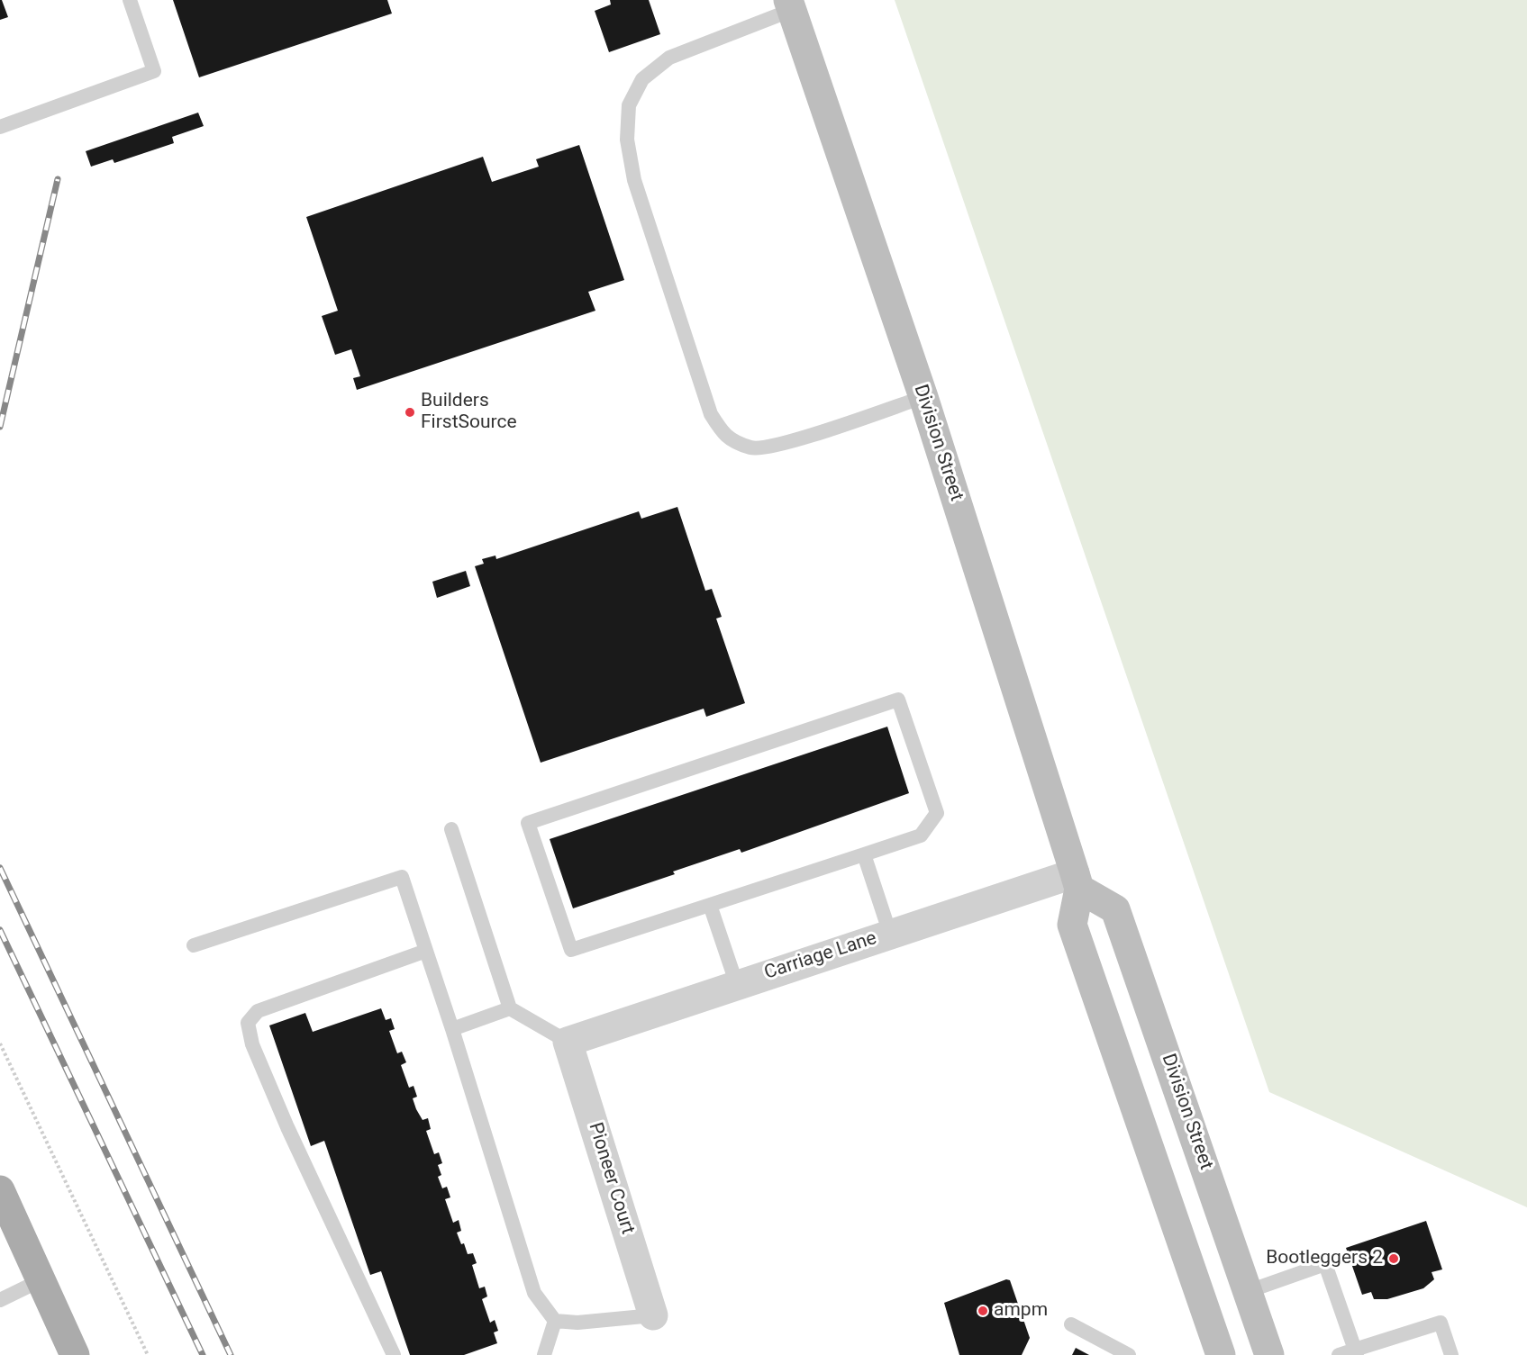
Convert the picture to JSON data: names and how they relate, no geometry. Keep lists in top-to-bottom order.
{
  "streets": {
    "main road": ["Division Street"],
    "street": ["Carriage Lane", "Pioneer Court"]
  },
  "crossings": [
    ["Division Street", "Carriage Lane"],
    ["Carriage Lane", "Pioneer Court"]
  ],
  "places": ["Builders FirstSource", "Bootleggers 2", "ampm"]
}
